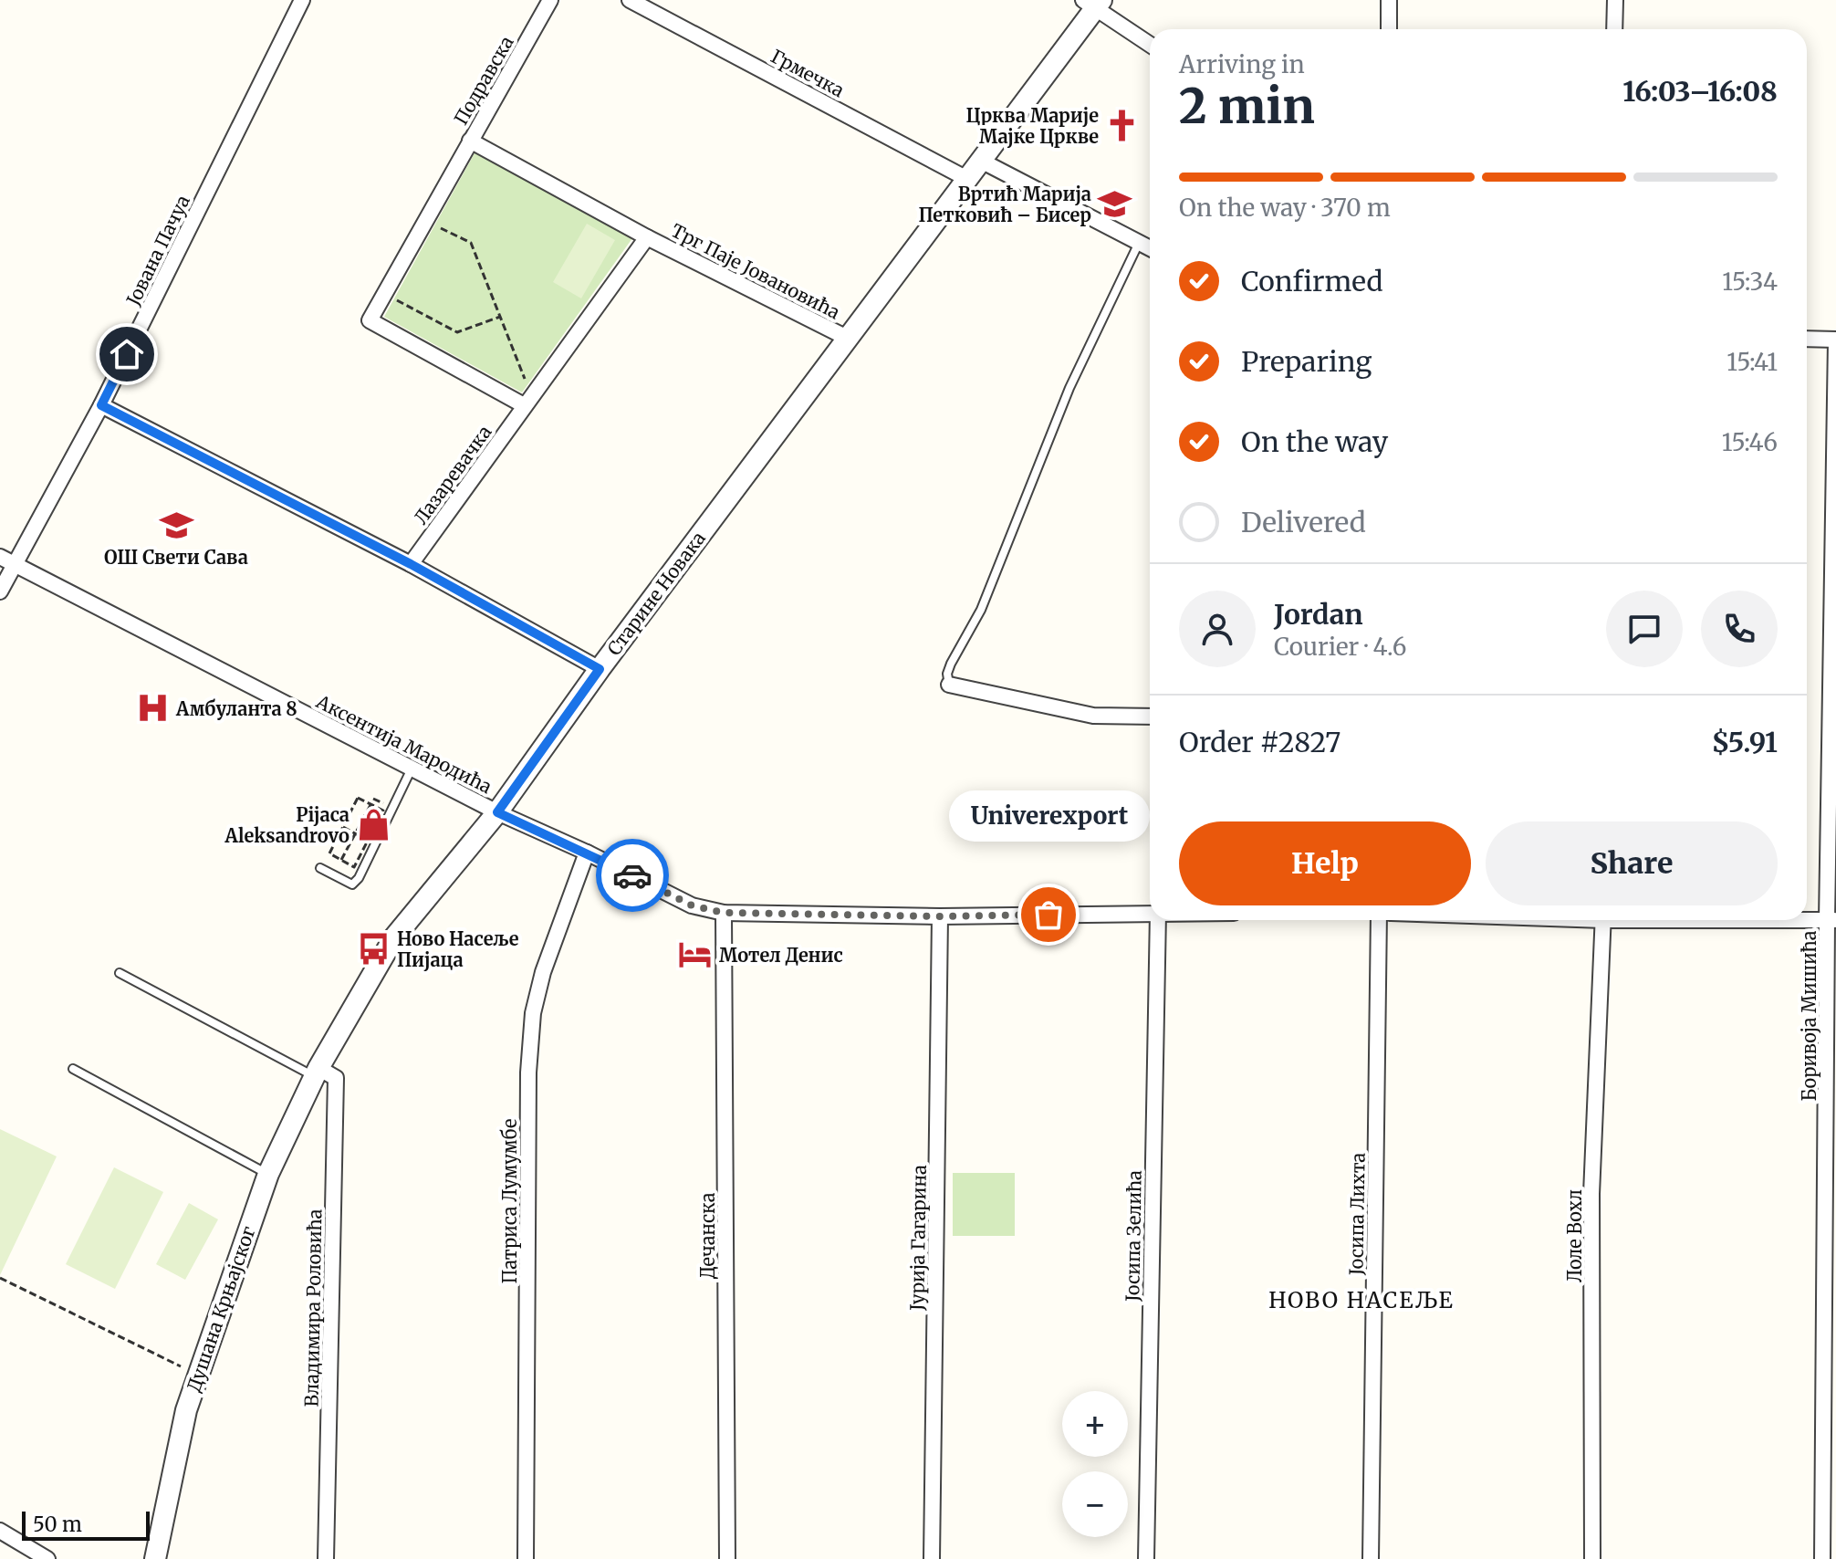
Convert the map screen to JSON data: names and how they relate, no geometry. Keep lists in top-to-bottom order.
{
  "streets": {
    "street": [
      "Грмечка",
      "Подравска",
      "Јована Пачуа",
      "Трг Паје Јовановића",
      "Лазаревачка",
      "Старине Новака",
      "Аксентија Мародића",
      "Боривоја Мишића",
      "Патриса Лумумбе",
      "Јосипа Лихта",
      "Дечанска",
      "Јосипа Зелића",
      "Лоле Вохл",
      "Јурија Гагарина",
      "Владимира Роловића",
      "Душана Крњајског"
    ]
  },
  "crossings": [
    ["Грмечка", "Старине Новака"],
    ["Подравска", "Трг Паје Јовановића"],
    ["Јована Пачуа", "Аксентија Мародића"],
    ["Трг Паје Јовановића", "Лазаревачка"],
    ["Трг Паје Јовановића", "Старине Новака"],
    ["Старине Новака", "Аксентија Мародића"],
    ["Старине Новака", "Владимира Роловића"],
    ["Старине Новака", "Душана Крњајског"],
    ["Аксентија Мародића", "Патриса Лумумбе"],
    ["Аксентија Мародића", "Дечанска"],
    ["Аксентија Мародића", "Јурија Гагарина"],
    ["Владимира Роловића", "Душана Крњајског"]
  ],
  "districts": ["НОВО НАСЕЉЕ"],
  "places": {
    "church": ["Црква Марије Мајке Цркве"],
    "school or university": ["Вртић Марија Петковић – Бисер", "ОШ Свети Сава"],
    "hospital": ["Амбуланта 8"],
    "shop": ["Pijaca Aleksandrovo"],
    "other": ["Univerexport"],
    "bus stop": ["Ново Насеље Пијаца"],
    "hotel": ["Мотел Денис"]
  },
  "scale_bar": "50 m",
  "page": {
    "heading": ["2 min", "Arriving in", "16:03–16:08"],
    "panel": [
      "Jordan",
      "Courier · 4.6",
      "Order #2827",
      "$5.91"
    ],
    "bar": "On the way · 370 m",
    "list": [
      ["Confirmed", "15:34"],
      ["Preparing", "15:41"],
      ["On the way", "15:46"],
      "Delivered"
    ],
    "bubble": "Univerexport",
    "buttons": ["Help", "Share"],
    "map_buttons": ["+", "−"],
    "scale": "50 m"
  }
}
